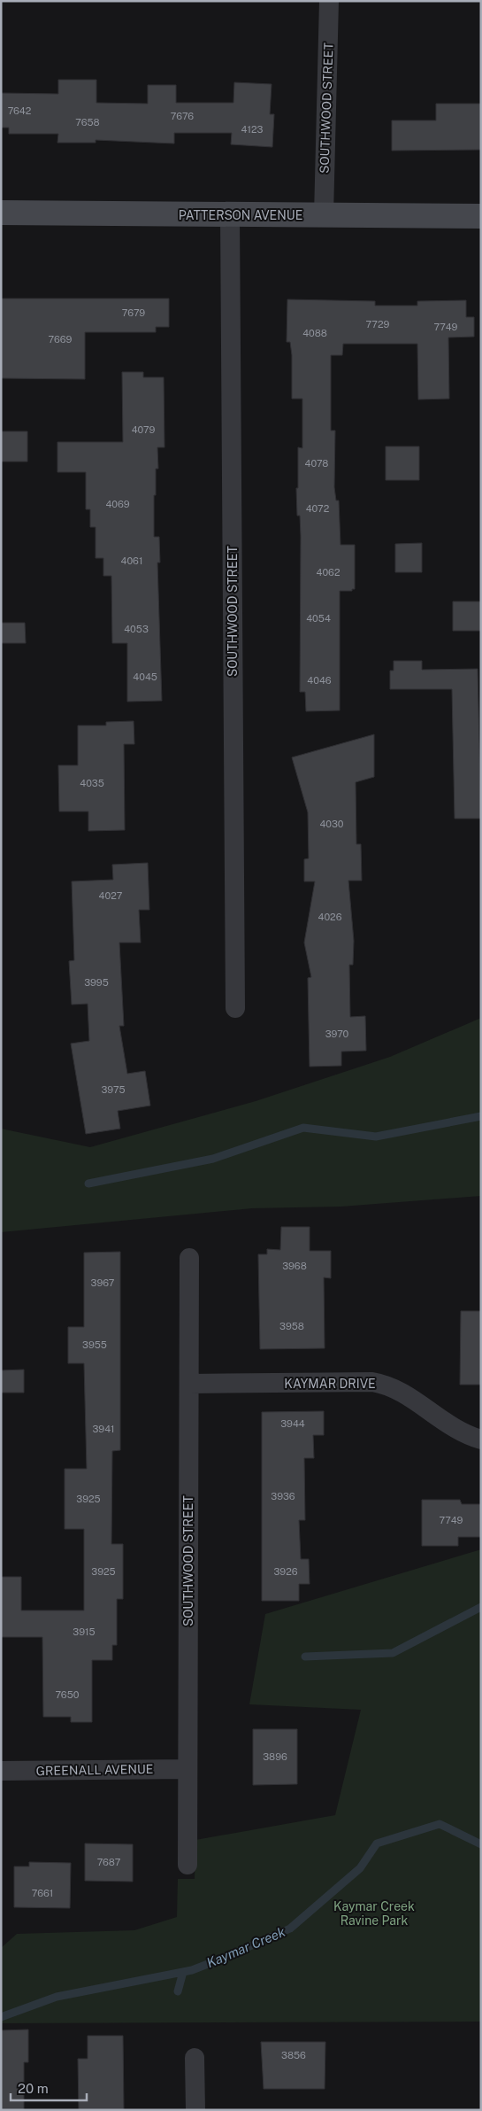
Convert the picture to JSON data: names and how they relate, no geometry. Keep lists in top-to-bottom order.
{
  "streets": {
    "street": [
      "SOUTHWOOD STREET",
      "PATTERSON AVENUE",
      "KAYMAR DRIVE",
      "GREENALL AVENUE"
    ]
  },
  "crossings": [
    ["SOUTHWOOD STREET", "PATTERSON AVENUE"],
    ["SOUTHWOOD STREET", "KAYMAR DRIVE"],
    ["SOUTHWOOD STREET", "GREENALL AVENUE"]
  ],
  "water": ["Kaymar Creek"],
  "parks": ["Kaymar Creek Ravine Park"],
  "house_numbers": [
    "7642",
    "7676",
    "7658",
    "4123",
    "7679",
    "7729",
    "7749",
    "4088",
    "7669",
    "4079",
    "4078",
    "4069",
    "4072",
    "4061",
    "4062",
    "4054",
    "4053",
    "4045",
    "4046",
    "4035",
    "4030",
    "4027",
    "4026",
    "3995",
    "3970",
    "3975",
    "3968",
    "3967",
    "3958",
    "3955",
    "3944",
    "3941",
    "3936",
    "3925",
    "7749",
    "3925",
    "3926",
    "3915",
    "7650",
    "3896",
    "7687",
    "7661",
    "3856"
  ],
  "scale_bar": "20 m"
}
